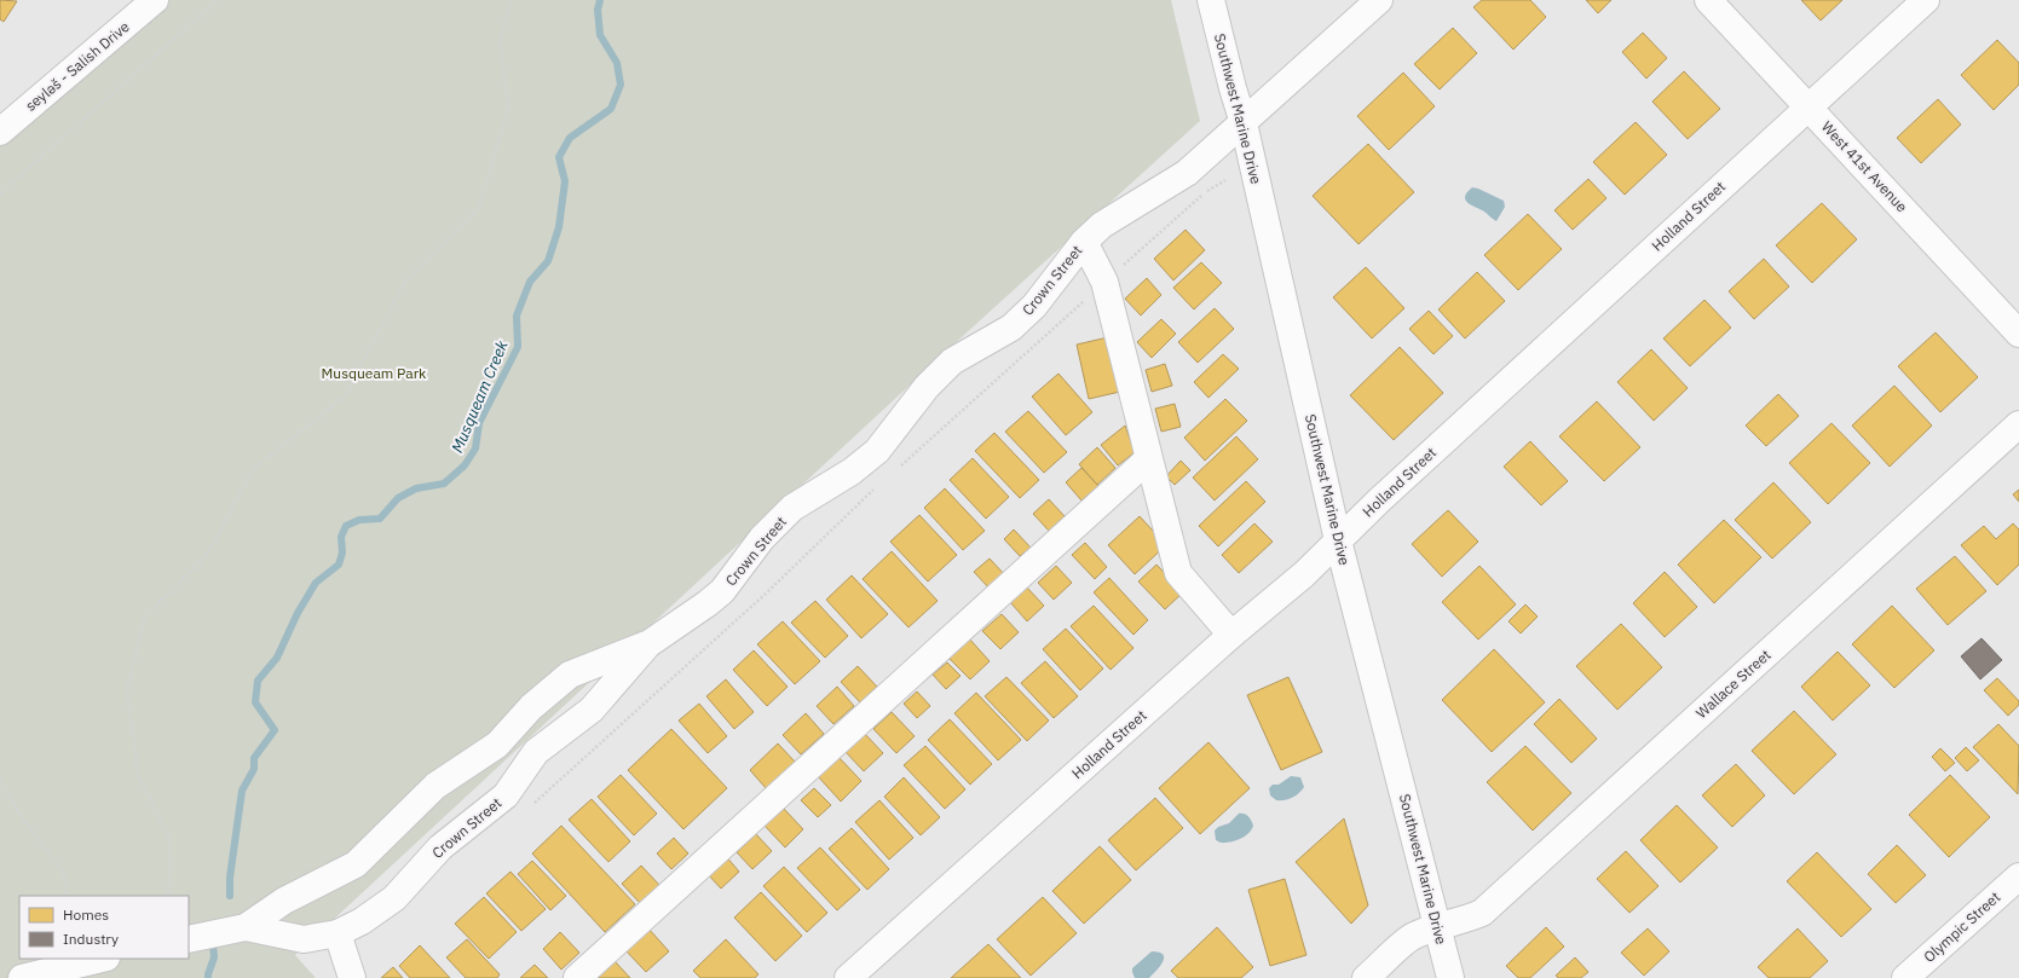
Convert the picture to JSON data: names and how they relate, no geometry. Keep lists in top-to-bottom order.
{
  "streets": {
    "street": [
      "seyləš - Salish Drive",
      "Southwest Marine Drive",
      "West 41st Avenue",
      "Holland Street",
      "Crown Street",
      "Wallace Street",
      "Olympic Street"
    ]
  },
  "crossings": [
    ["Southwest Marine Drive", "Holland Street"],
    ["Southwest Marine Drive", "Crown Street"],
    ["Southwest Marine Drive", "Wallace Street"],
    ["West 41st Avenue", "Holland Street"]
  ],
  "water": ["Musqueam Creek"],
  "parks": ["Musqueam Park"],
  "legend": ["Homes", "Industry"]
}
